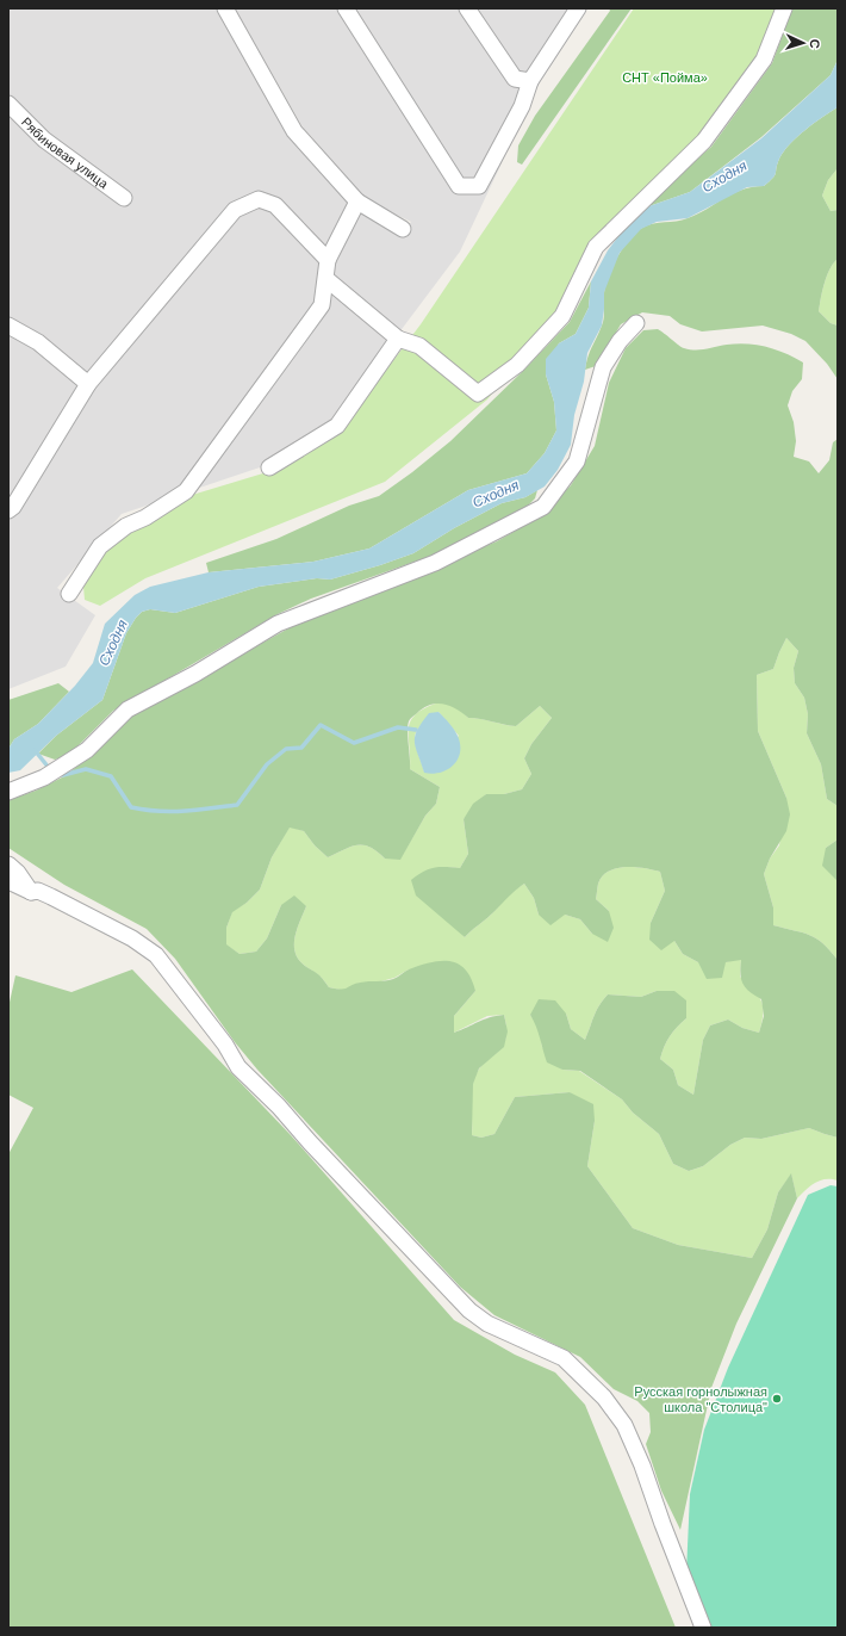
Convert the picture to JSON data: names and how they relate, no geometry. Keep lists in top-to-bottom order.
{
  "streets": {
    "street": ["Рябиновая улица"]
  },
  "water": ["Сходня"],
  "parks": ["СНТ «Пойма»"],
  "places": ["Русская горнолыжная школа \"Столица\""],
  "north": "right"
}
